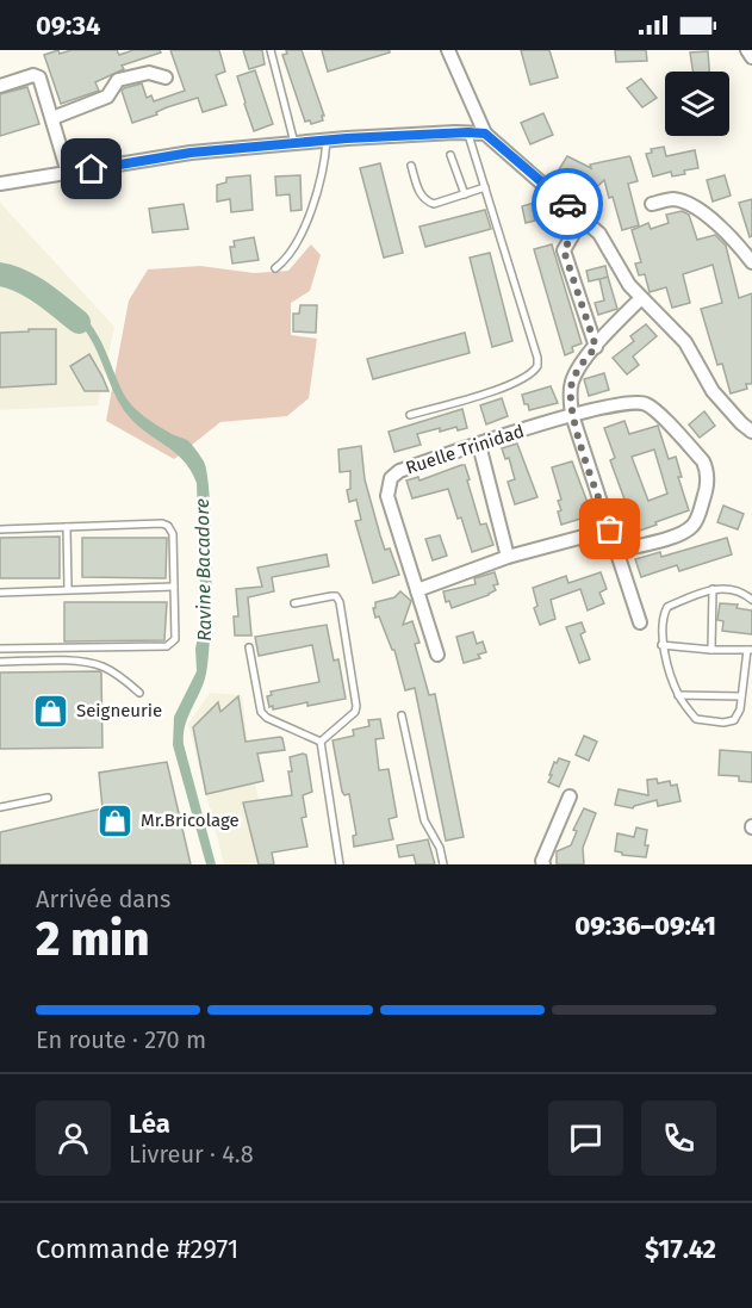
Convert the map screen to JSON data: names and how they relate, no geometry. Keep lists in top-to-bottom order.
{
  "streets": {
    "street": ["Ruelle Trinidad"]
  },
  "water": ["Ravine Bacadore"],
  "places": {
    "shop": ["Seigneurie", "Mr.Bricolage"]
  },
  "page": {
    "status": "09:34",
    "heading": ["2 min", "Arrivée dans", "09:36–09:41"],
    "panel": [
      "Léa",
      "Livreur · 4.8",
      "Commande #2971",
      "$17.42"
    ],
    "bar": "En route · 270 m"
  }
}
